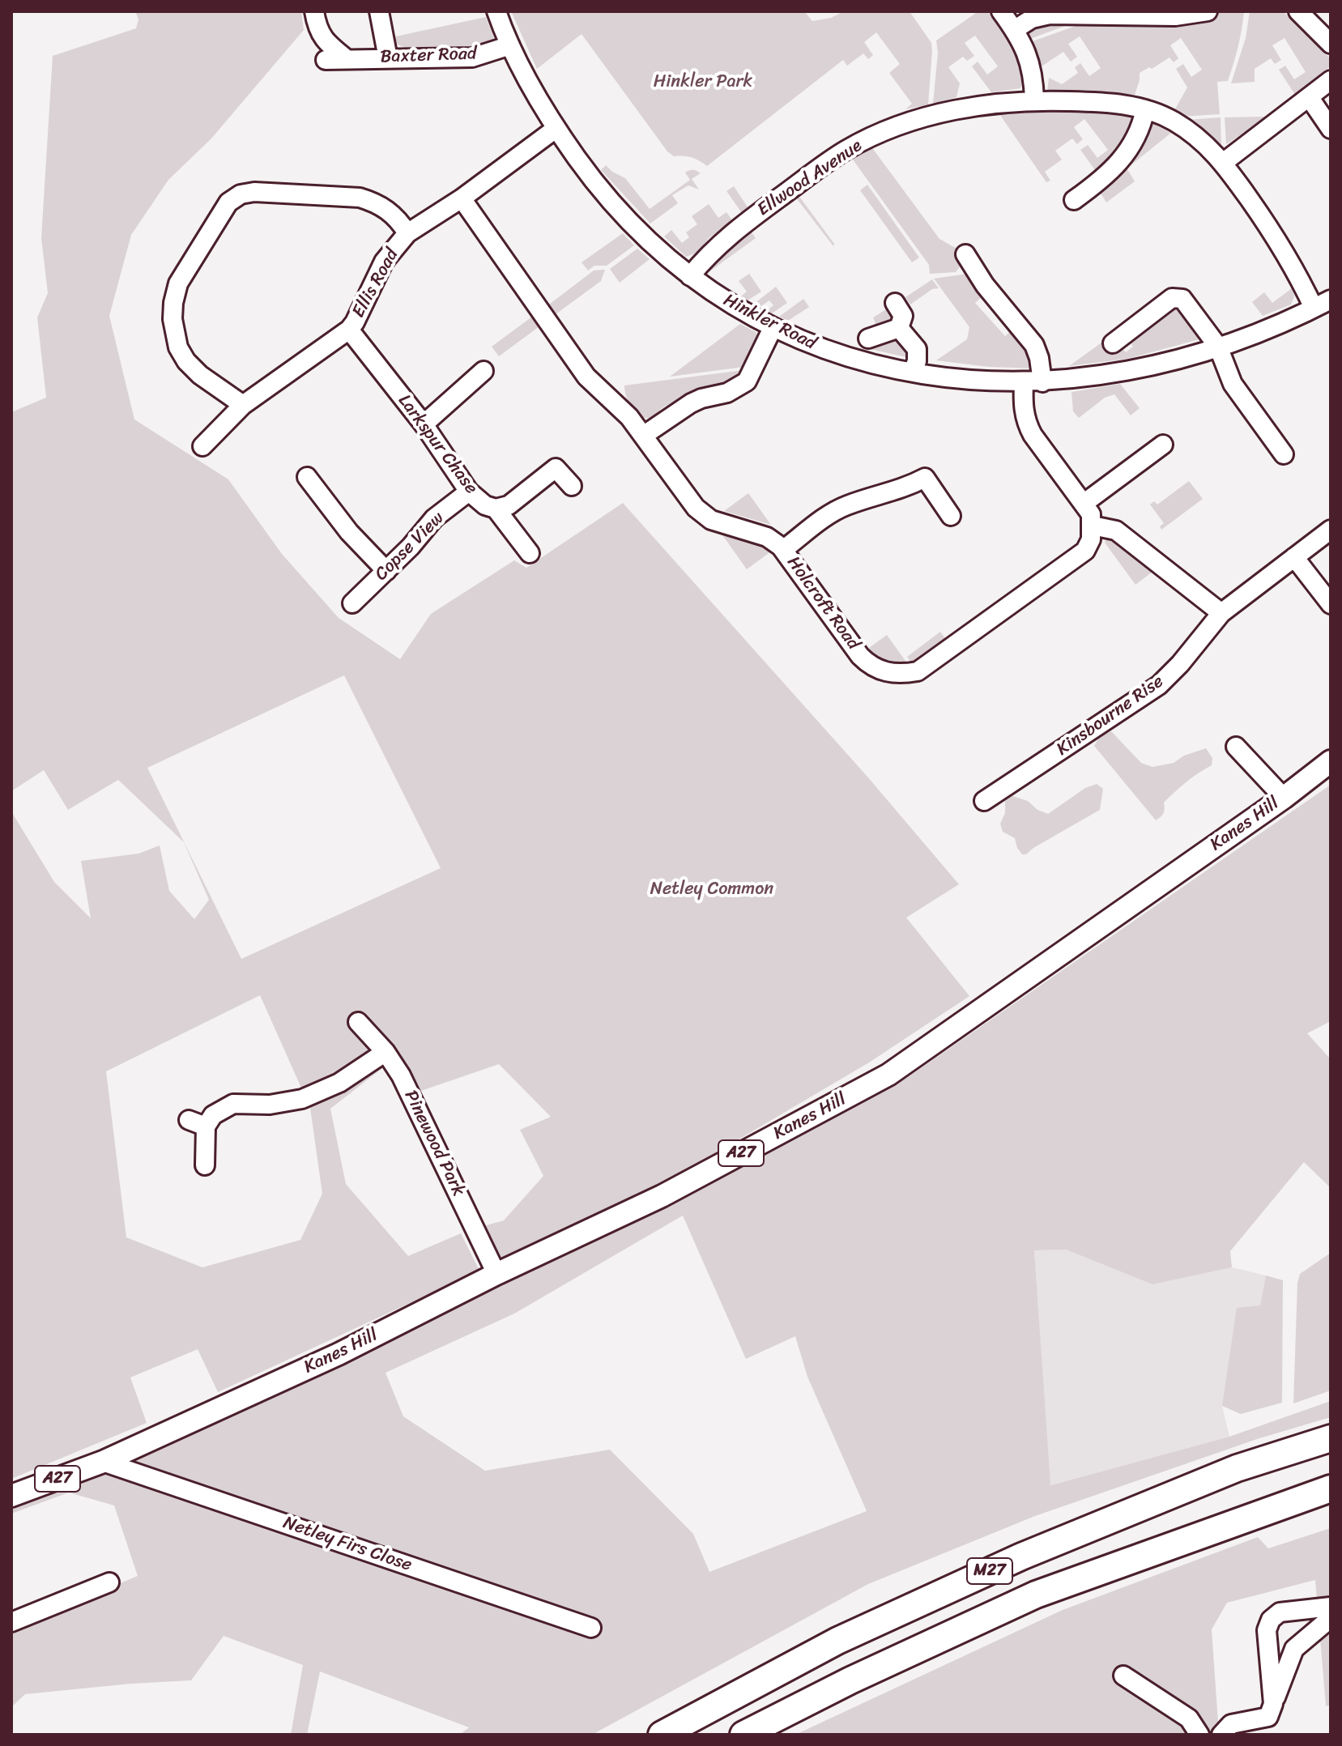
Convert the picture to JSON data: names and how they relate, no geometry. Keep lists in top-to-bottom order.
{
  "streets": {
    "highway": ["M27"],
    "main road": ["Kanes Hill", "A27"],
    "street": [
      "Baxter Road",
      "Ellwood Avenue",
      "Ellis Road",
      "Hinkler Road",
      "Larkspur Chase",
      "Copse View",
      "Holcroft Road",
      "Kinsbourne Rise",
      "Pinewood Park",
      "Netley Firs Close"
    ]
  },
  "crossings": [
    ["Baxter Road", "Hinkler Road"],
    ["Ellwood Avenue", "Hinkler Road"],
    ["Ellis Road", "Hinkler Road"],
    ["Ellis Road", "Larkspur Chase"],
    ["Ellis Road", "Holcroft Road"],
    ["Larkspur Chase", "Copse View"],
    ["Kanes Hill", "Pinewood Park"],
    ["Kanes Hill", "A27"],
    ["Kanes Hill", "Netley Firs Close"],
    ["A27", "Netley Firs Close"]
  ],
  "parks": ["Hinkler Park", "Netley Common"]
}
